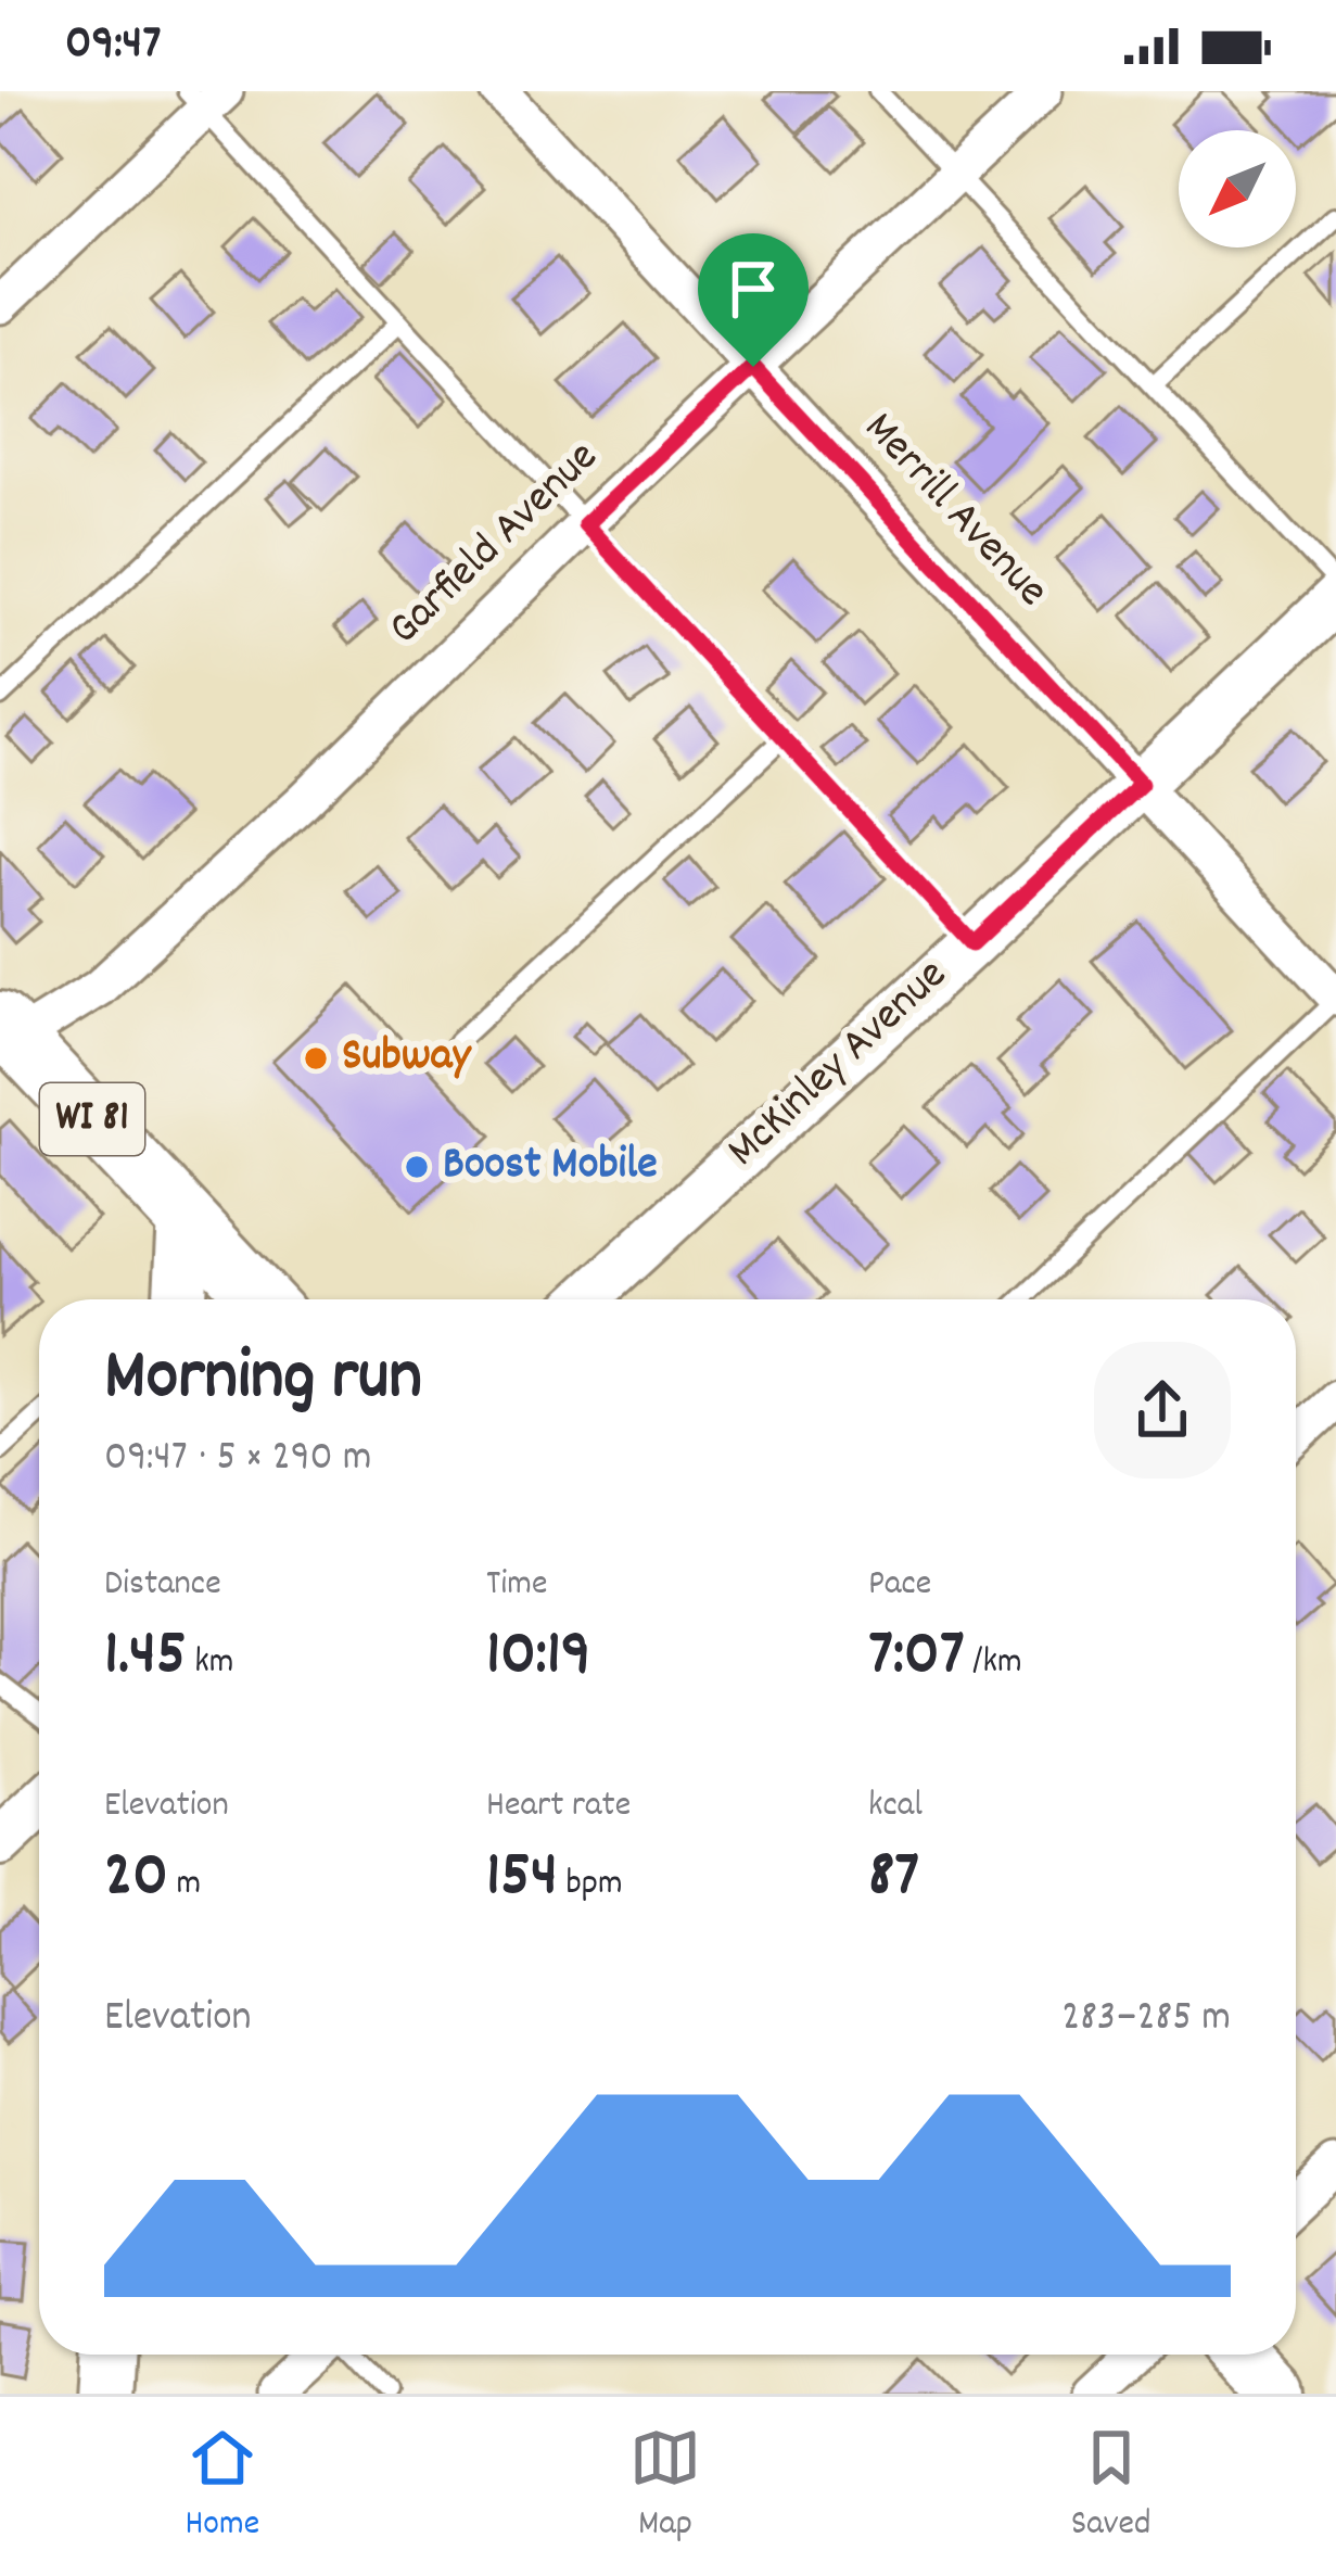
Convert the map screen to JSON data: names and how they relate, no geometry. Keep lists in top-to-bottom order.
{
  "streets": {
    "main road": ["WI 81"],
    "street": ["Merrill Avenue", "Garfield Avenue", "McKinley Avenue"]
  },
  "crossings": [
    ["Merrill Avenue", "Garfield Avenue"],
    ["Merrill Avenue", "McKinley Avenue"],
    ["Garfield Avenue", "WI 81"]
  ],
  "places": ["Subway", "Boost Mobile"],
  "north": "bottom left",
  "page": {
    "status": "09:47",
    "heading": ["Morning run", "09:47 · 5 × 290 m"],
    "stats": [
      ["Distance", "1.45 km"],
      ["Time", "10:19"],
      ["Pace", "7:07 /km"],
      ["Elevation", "20 m"],
      ["Heart rate", "154 bpm"],
      ["kcal", "87"]
    ],
    "chart": ["Elevation", "283–285 m"],
    "tabs": ["Home", "Map", "Saved"]
  }
}
